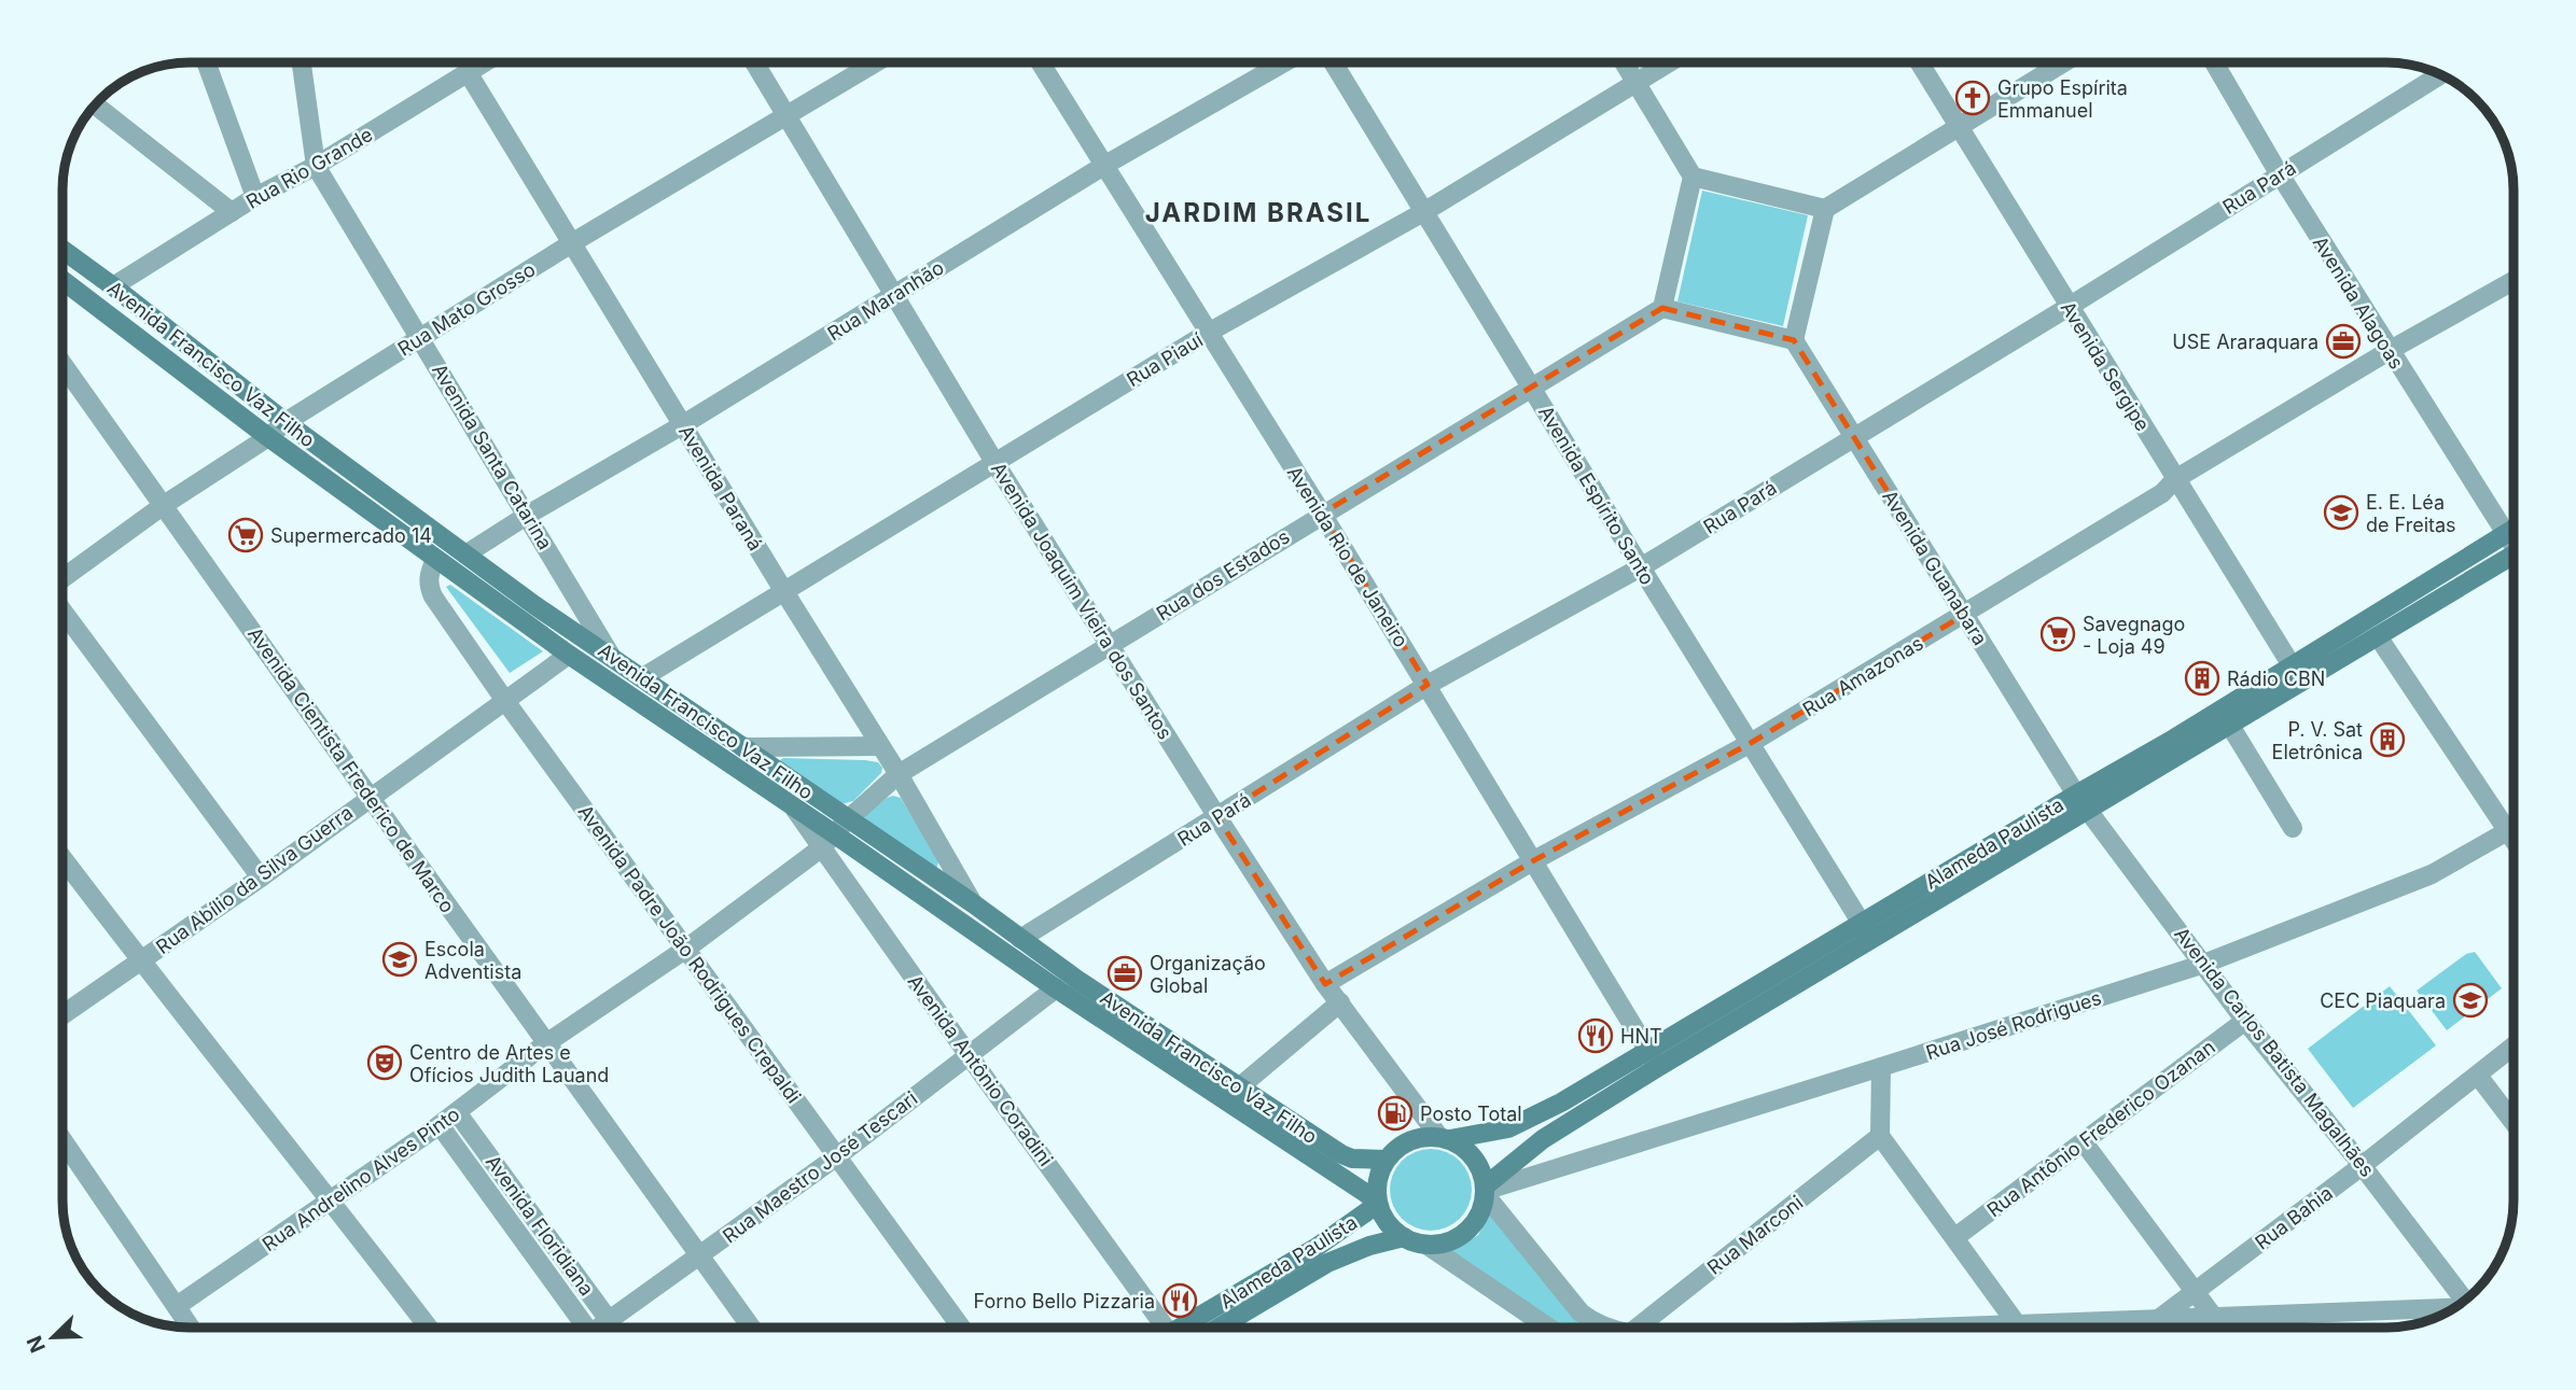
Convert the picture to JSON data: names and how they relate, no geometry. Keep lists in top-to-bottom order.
{
  "streets": {
    "main road": ["Avenida Francisco Vaz Filho", "Alameda Paulista"],
    "street": [
      "Rua Rio Grande",
      "Rua Pará",
      "Rua Maranhão",
      "Avenida Alagoas",
      "Rua Mato Grosso",
      "Rua Piauí",
      "Avenida Sergipe",
      "Avenida Santa Catarina",
      "Avenida Paraná",
      "Avenida Espírito Santo",
      "Avenida Rio de Janeiro",
      "Avenida Guanabara",
      "Rua dos Estados",
      "Avenida Joaquim Vieira dos Santos",
      "Rua Amazonas",
      "Avenida Cientista Frederico de Marco",
      "Rua Abílio da Silva Guerra",
      "Avenida Padre João Rodrigues Crepaldi",
      "Rua José Rodrigues",
      "Avenida Carlos Batista Magalhães",
      "Avenida Antônio Coradini",
      "Rua Antônio Frederico Ozanan",
      "Rua Maestro José Tescari",
      "Rua Andrelino Alves Pinto",
      "Rua Bahia",
      "Avenida Floridiana",
      "Rua Marconi"
    ]
  },
  "crossings": [
    ["Rua Rio Grande", "Avenida Francisco Vaz Filho"],
    ["Rua Rio Grande", "Avenida Santa Catarina"],
    ["Rua Rio Grande", "Avenida Paraná"],
    ["Rua Pará", "Avenida Alagoas"],
    ["Rua Pará", "Avenida Francisco Vaz Filho"],
    ["Rua Pará", "Avenida Sergipe"],
    ["Rua Pará", "Avenida Espírito Santo"],
    ["Rua Pará", "Avenida Rio de Janeiro"],
    ["Rua Pará", "Avenida Guanabara"],
    ["Rua Pará", "Avenida Joaquim Vieira dos Santos"],
    ["Rua Maranhão", "Avenida Francisco Vaz Filho"],
    ["Rua Maranhão", "Avenida Santa Catarina"],
    ["Rua Maranhão", "Avenida Paraná"],
    ["Rua Maranhão", "Avenida Rio de Janeiro"],
    ["Rua Maranhão", "Avenida Joaquim Vieira dos Santos"],
    ["Avenida Alagoas", "Rua Amazonas"],
    ["Avenida Alagoas", "Alameda Paulista"],
    ["Rua Mato Grosso", "Avenida Francisco Vaz Filho"],
    ["Rua Mato Grosso", "Avenida Santa Catarina"],
    ["Rua Mato Grosso", "Avenida Paraná"],
    ["Rua Mato Grosso", "Avenida Joaquim Vieira dos Santos"],
    ["Rua Mato Grosso", "Avenida Cientista Frederico de Marco"],
    ["Rua Piauí", "Avenida Francisco Vaz Filho"],
    ["Rua Piauí", "Avenida Paraná"],
    ["Rua Piauí", "Avenida Espírito Santo"],
    ["Rua Piauí", "Avenida Rio de Janeiro"],
    ["Rua Piauí", "Avenida Joaquim Vieira dos Santos"],
    ["Avenida Francisco Vaz Filho", "Avenida Santa Catarina"],
    ["Avenida Francisco Vaz Filho", "Avenida Paraná"],
    ["Avenida Francisco Vaz Filho", "Rua dos Estados"],
    ["Avenida Francisco Vaz Filho", "Avenida Joaquim Vieira dos Santos"],
    ["Avenida Francisco Vaz Filho", "Alameda Paulista"],
    ["Avenida Francisco Vaz Filho", "Rua Abílio da Silva Guerra"],
    ["Avenida Francisco Vaz Filho", "Avenida Padre João Rodrigues Crepaldi"],
    ["Avenida Francisco Vaz Filho", "Rua José Rodrigues"],
    ["Avenida Francisco Vaz Filho", "Avenida Antônio Coradini"],
    ["Avenida Francisco Vaz Filho", "Rua Maestro José Tescari"],
    ["Avenida Francisco Vaz Filho", "Rua Andrelino Alves Pinto"],
    ["Avenida Sergipe", "Rua Amazonas"],
    ["Avenida Sergipe", "Alameda Paulista"],
    ["Avenida Paraná", "Rua dos Estados"],
    ["Avenida Espírito Santo", "Rua dos Estados"],
    ["Avenida Espírito Santo", "Rua Amazonas"],
    ["Avenida Espírito Santo", "Alameda Paulista"],
    ["Avenida Rio de Janeiro", "Rua dos Estados"],
    ["Avenida Rio de Janeiro", "Rua Amazonas"],
    ["Avenida Rio de Janeiro", "Alameda Paulista"],
    ["Avenida Guanabara", "Rua Amazonas"],
    ["Avenida Guanabara", "Alameda Paulista"],
    ["Avenida Guanabara", "Avenida Carlos Batista Magalhães"],
    ["Rua dos Estados", "Avenida Joaquim Vieira dos Santos"],
    ["Rua dos Estados", "Avenida Antônio Coradini"],
    ["Rua dos Estados", "Rua Andrelino Alves Pinto"],
    ["Avenida Joaquim Vieira dos Santos", "Rua Amazonas"],
    ["Avenida Joaquim Vieira dos Santos", "Alameda Paulista"],
    ["Avenida Joaquim Vieira dos Santos", "Rua José Rodrigues"],
    ["Avenida Cientista Frederico de Marco", "Rua Abílio da Silva Guerra"],
    ["Avenida Cientista Frederico de Marco", "Rua Maestro José Tescari"],
    ["Avenida Cientista Frederico de Marco", "Rua Andrelino Alves Pinto"],
    ["Alameda Paulista", "Rua José Rodrigues"],
    ["Alameda Paulista", "Avenida Carlos Batista Magalhães"],
    ["Rua Abílio da Silva Guerra", "Avenida Padre João Rodrigues Crepaldi"],
    ["Avenida Padre João Rodrigues Crepaldi", "Rua Maestro José Tescari"],
    ["Avenida Padre João Rodrigues Crepaldi", "Rua Andrelino Alves Pinto"],
    ["Rua José Rodrigues", "Avenida Carlos Batista Magalhães"],
    ["Avenida Carlos Batista Magalhães", "Rua Antônio Frederico Ozanan"],
    ["Avenida Carlos Batista Magalhães", "Rua Bahia"],
    ["Avenida Antônio Coradini", "Rua Maestro José Tescari"],
    ["Avenida Antônio Coradini", "Rua Andrelino Alves Pinto"],
    ["Rua Maestro José Tescari", "Avenida Floridiana"],
    ["Rua Andrelino Alves Pinto", "Avenida Floridiana"]
  ],
  "districts": ["JARDIM BRASIL"],
  "places": {
    "church": ["Grupo Espírita Emmanuel"],
    "office": ["USE Araraquara", "Organização Global"],
    "school or university": ["E. E. Léa de Freitas", "Escola Adventista", "CEC Piaquara"],
    "supermarket": ["Supermercado 14", "Savegnago - Loja 49"],
    "building": ["Rádio CBN", "P. V. Sat Eletrônica"],
    "restaurant": ["HNT", "Forno Bello Pizzaria"],
    "theatre": ["Centro de Artes e Ofícios Judith Lauand"],
    "fuel station": ["Posto Total"]
  },
  "north": "bottom left"
}
